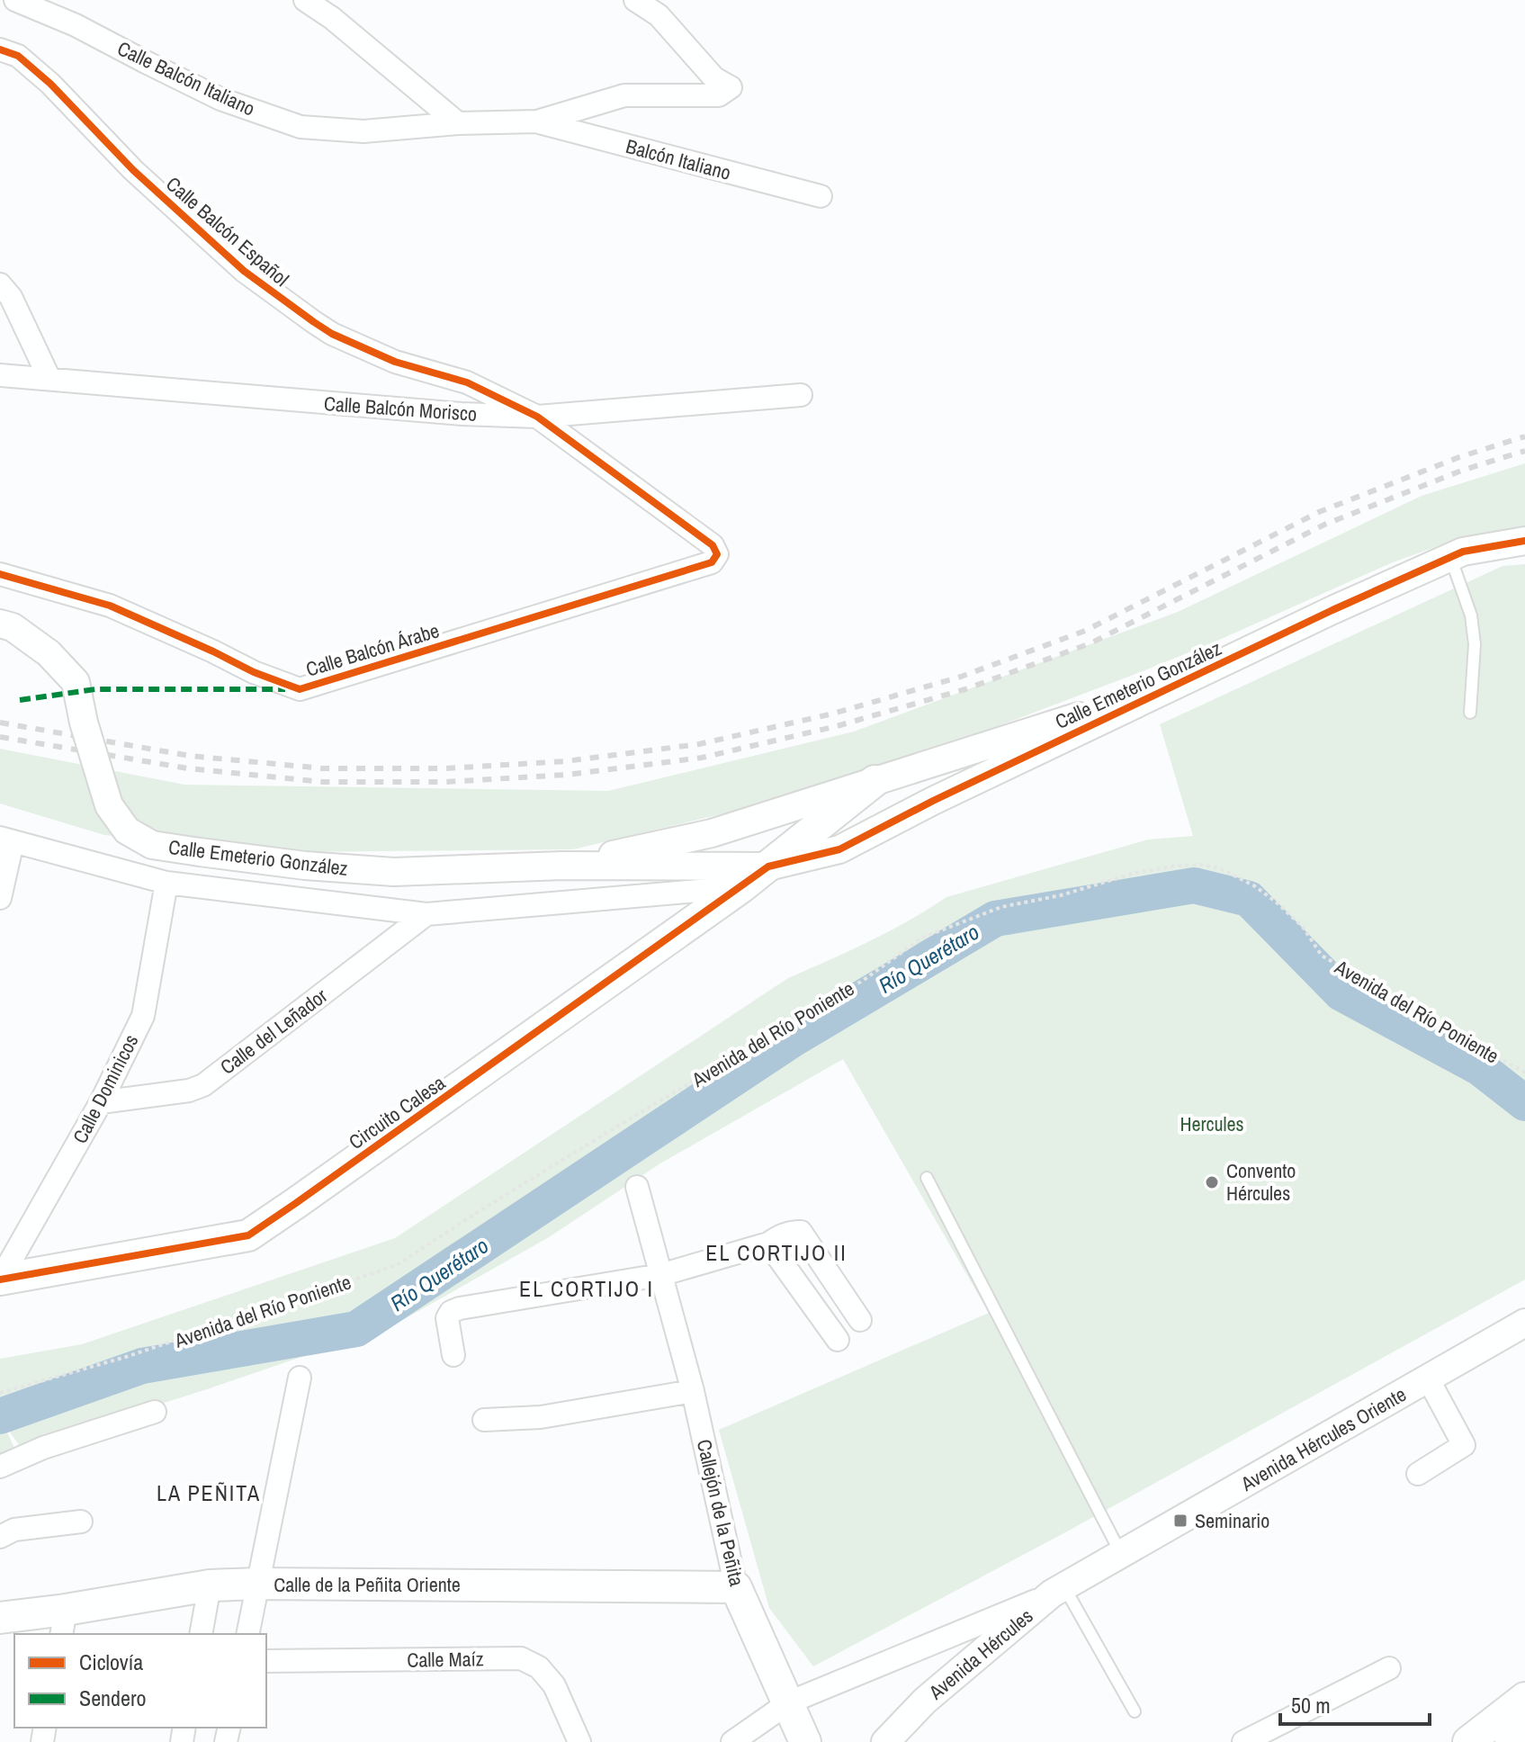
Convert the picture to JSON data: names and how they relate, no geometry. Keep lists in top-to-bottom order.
{
  "streets": {
    "main road": ["Circuito Calesa", "Callejón de la Peñita", "Calle de la Peñita Oriente"],
    "street": [
      "Calle Balcón Italiano",
      "Balcón Italiano",
      "Calle Balcón Español",
      "Calle Balcón Morisco",
      "Calle Balcón Árabe",
      "Calle Emeterio González",
      "Calle del Leñador",
      "Calle Dominicos",
      "Avenida Hércules Oriente",
      "Avenida Hércules",
      "Calle Maíz"
    ],
    "path": ["Avenida del Río Poniente"]
  },
  "crossings": [
    ["Calle Balcón Italiano", "Balcón Italiano"],
    ["Calle Balcón Español", "Calle Balcón Morisco"],
    ["Calle Balcón Español", "Calle Balcón Árabe"],
    ["Calle Emeterio González", "Circuito Calesa"],
    ["Calle del Leñador", "Calle Dominicos"],
    ["Calle Dominicos", "Circuito Calesa"],
    ["Avenida Hércules Oriente", "Avenida Hércules"],
    ["Callejón de la Peñita", "Calle de la Peñita Oriente"]
  ],
  "districts": ["EL CORTIJO II", "EL CORTIJO I", "LA PEÑITA"],
  "water": ["Río Querétaro"],
  "parks": ["Hercules"],
  "places": {
    "other": ["Convento Hércules"],
    "transit": ["Seminario"]
  },
  "legend": ["Ciclovía", "Sendero"],
  "scale_bar": "50 m"
}
